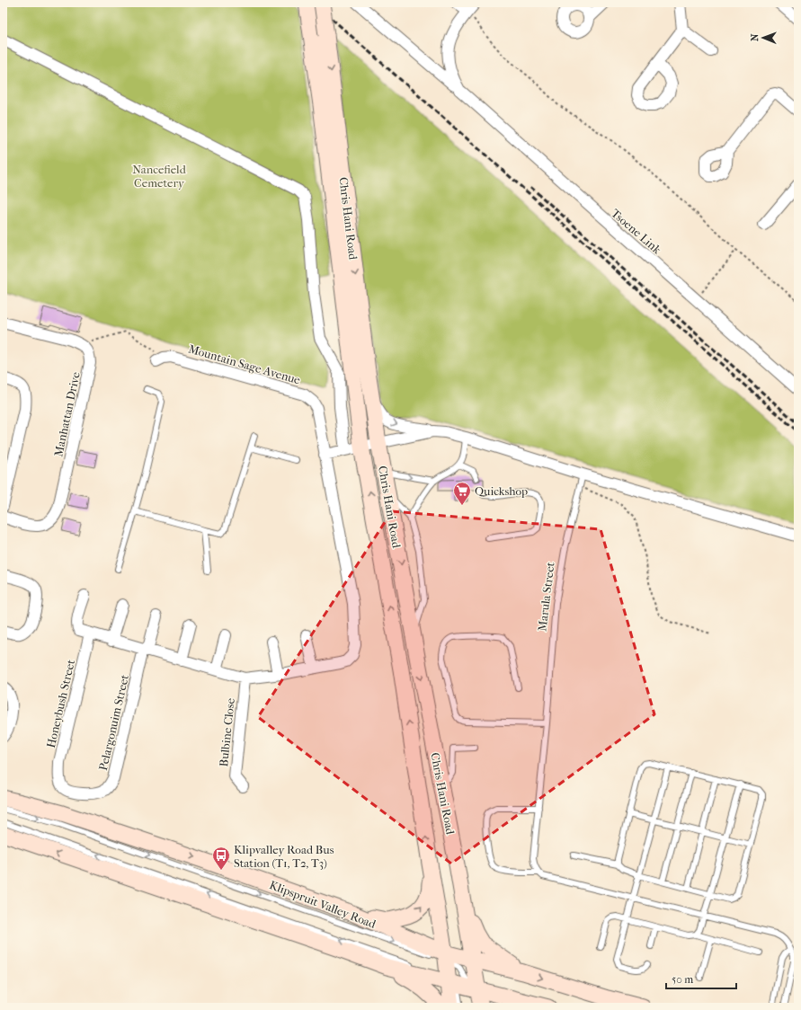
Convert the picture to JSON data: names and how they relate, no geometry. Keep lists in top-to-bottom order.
{
  "streets": {
    "main road": ["Chris Hani Road", "Klipspruit Valley Road"],
    "street": [
      "Tsoene Link",
      "Mountain Sage Avenue",
      "Manhattan Drive",
      "Honeybush Street",
      "Pelargonuim Street",
      "Bulbine Close"
    ],
    "lane": ["Marula Street"]
  },
  "crossings": [
    ["Chris Hani Road", "Klipspruit Valley Road"],
    ["Honeybush Street", "Pelargonuim Street"]
  ],
  "parks": ["Nancefield Cemetery"],
  "places": {
    "supermarket": ["Quickshop"],
    "bus stop": ["Klipvalley Road Bus Station (T1, T2, T3)"]
  },
  "scale_bar": "50 m",
  "north": "left"
}
